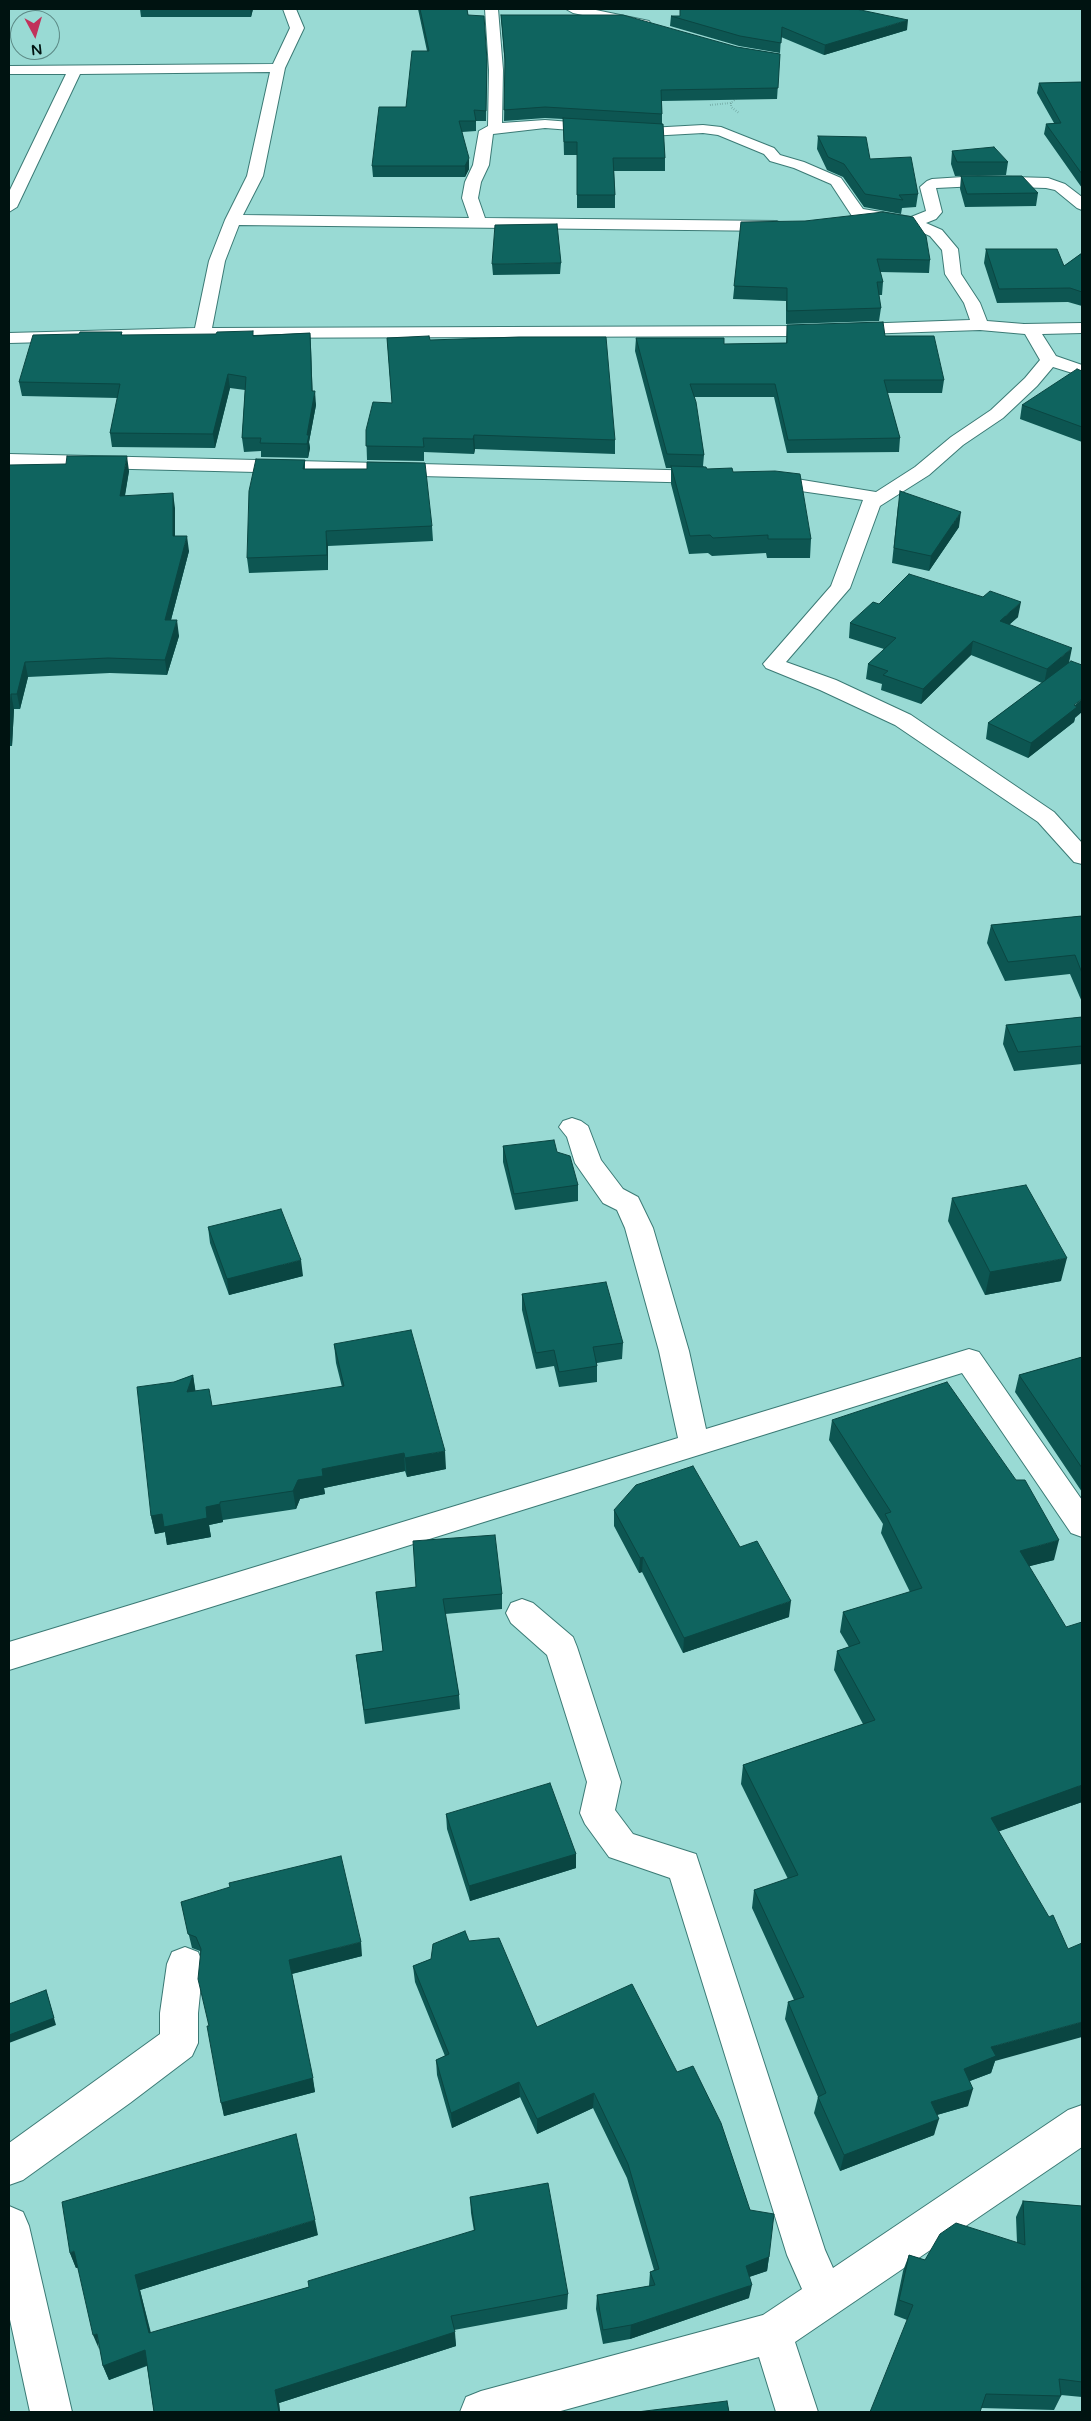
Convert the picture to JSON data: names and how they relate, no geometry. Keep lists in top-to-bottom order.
{
  "north": "bottom"
}
